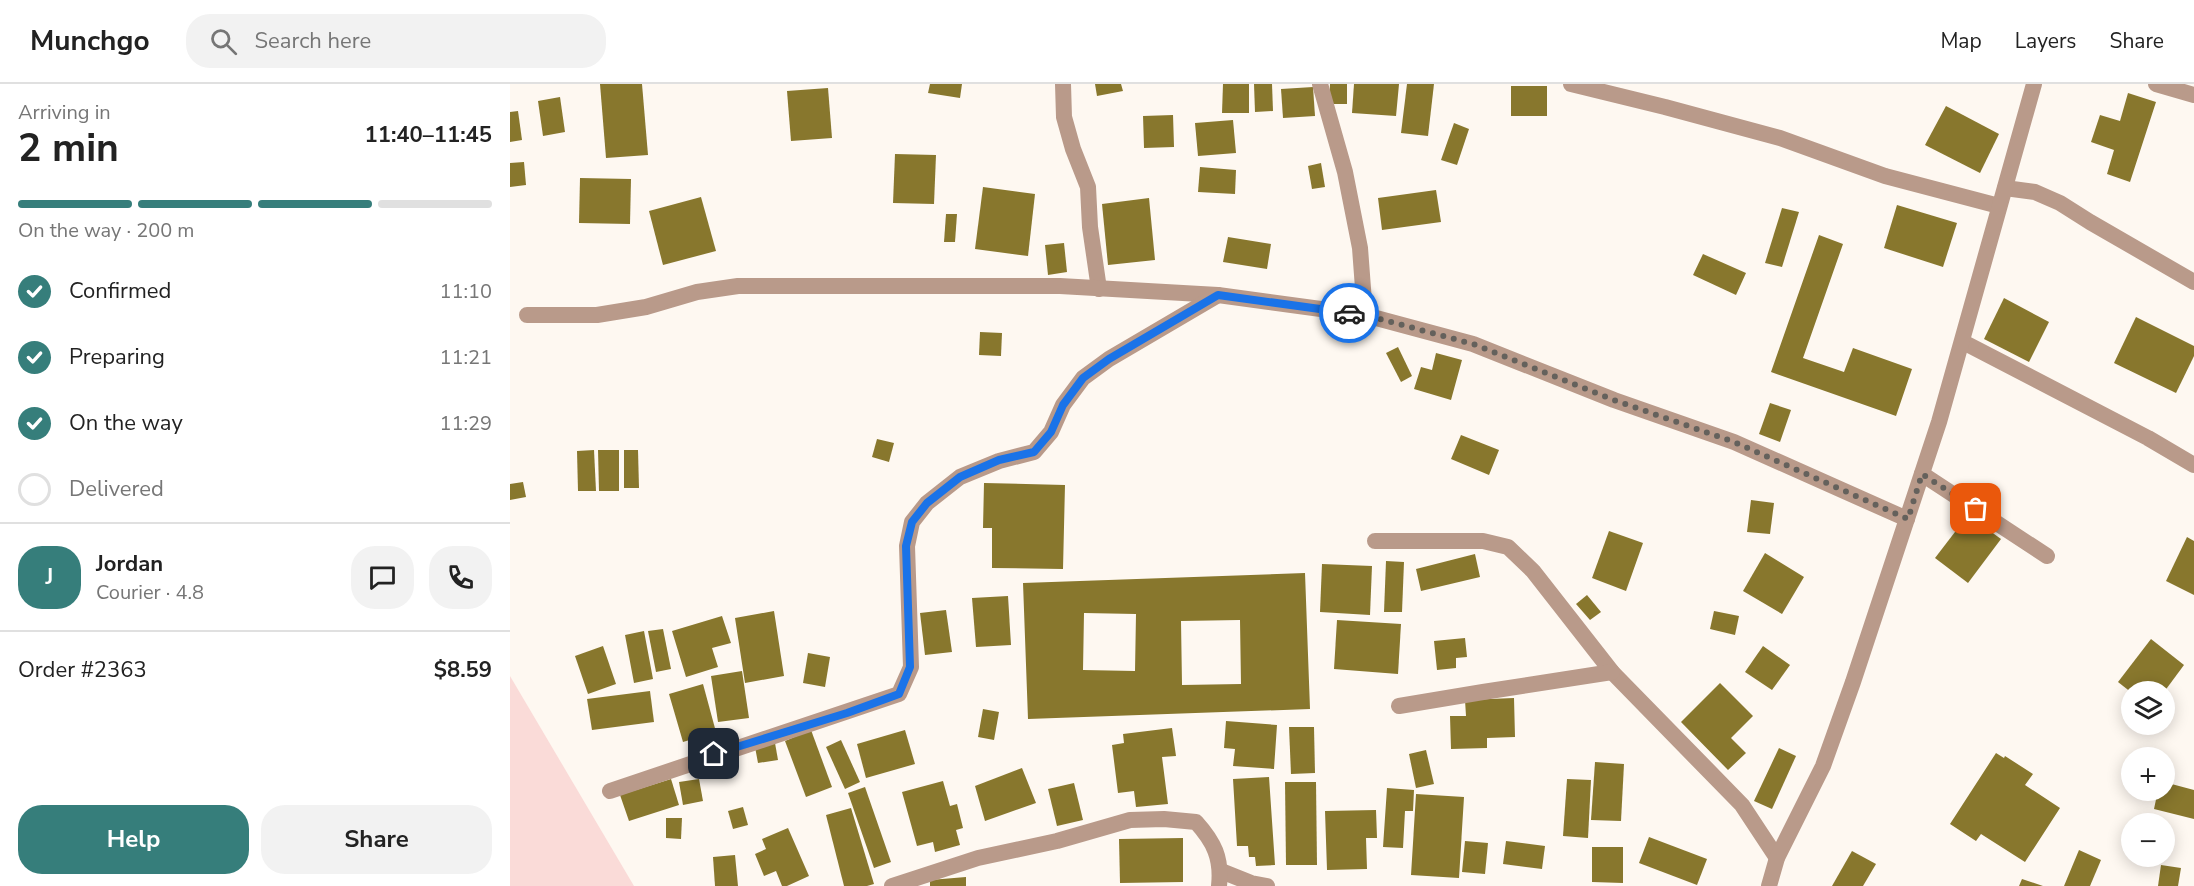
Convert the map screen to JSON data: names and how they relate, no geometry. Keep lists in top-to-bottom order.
{
  "page": {
    "header": "Munchgo",
    "search": "Search here",
    "nav": ["Map", "Layers", "Share"],
    "heading": ["2 min", "Arriving in", "11:40–11:45"],
    "panel": [
      "Jordan",
      "Courier · 4.8",
      "Order #2363",
      "$8.59"
    ],
    "bar": "On the way · 200 m",
    "list": [
      ["Confirmed", "11:10"],
      ["Preparing", "11:21"],
      ["On the way", "11:29"],
      "Delivered"
    ],
    "round": "J",
    "map_buttons": ["+", "−"],
    "buttons": ["Help", "Share"]
  }
}
